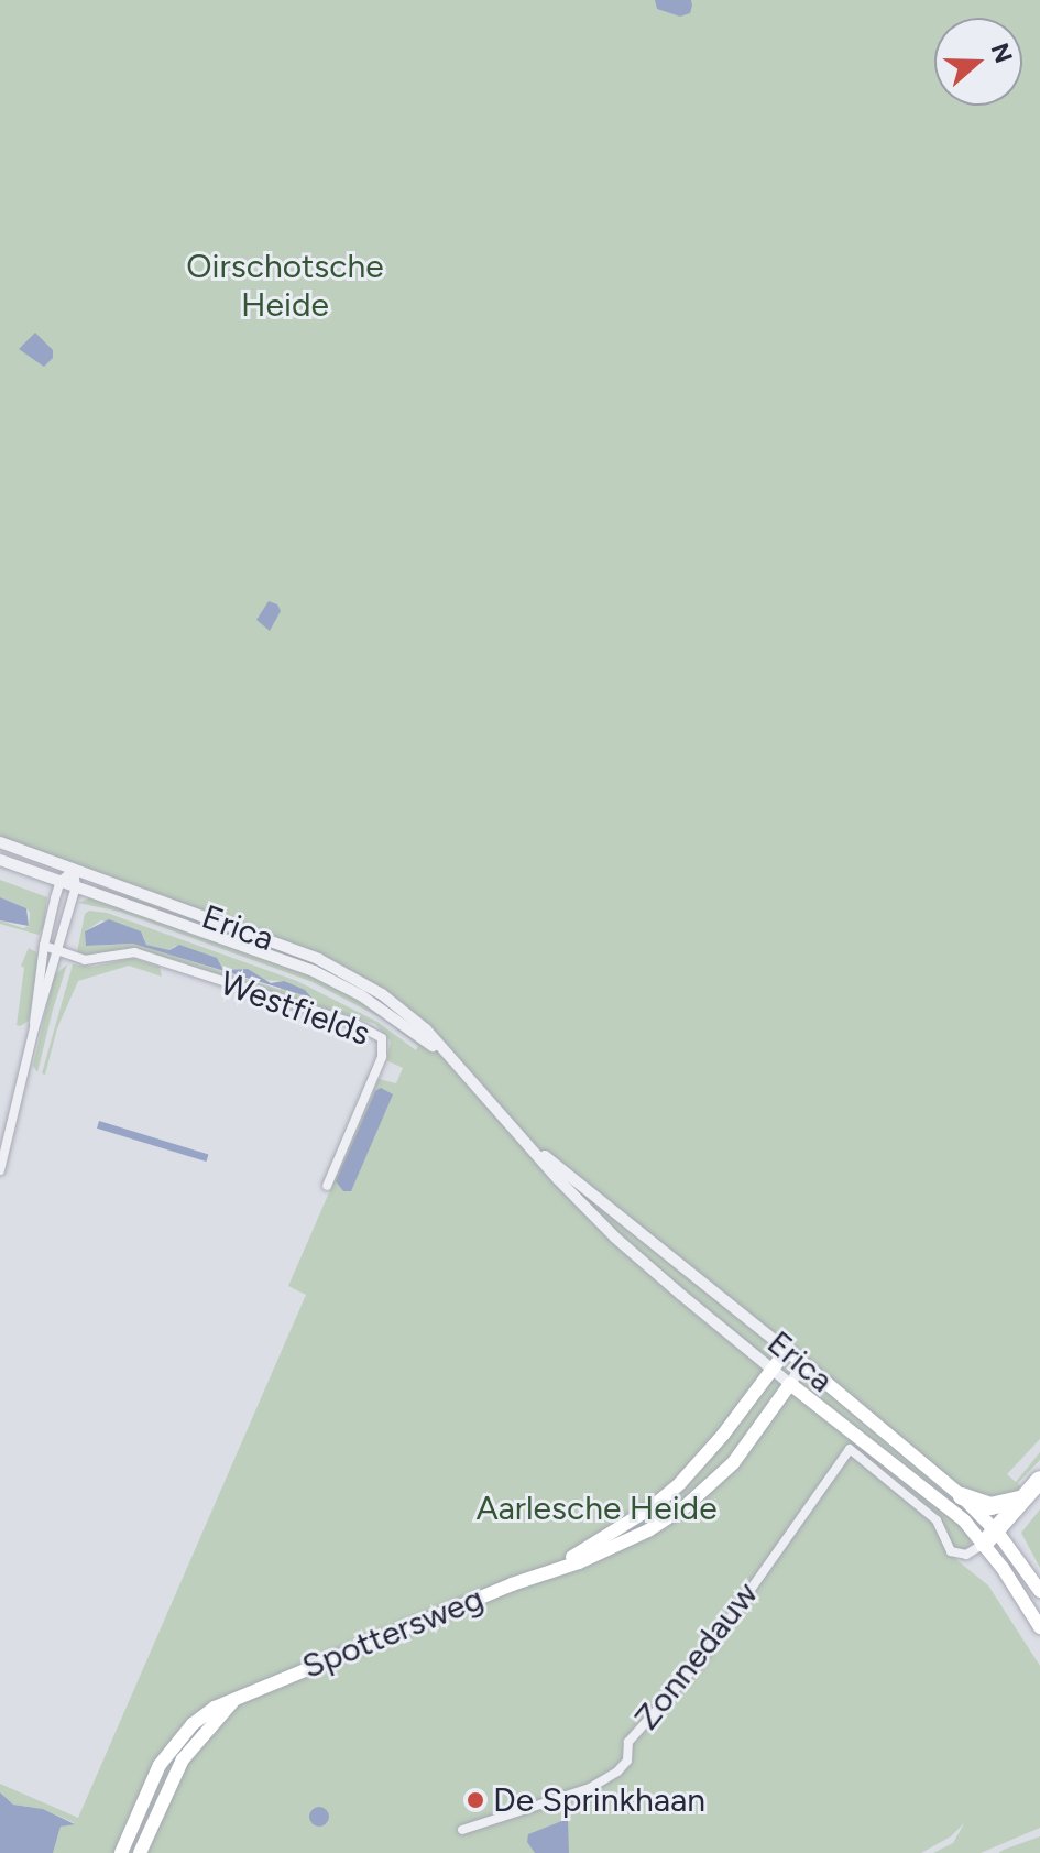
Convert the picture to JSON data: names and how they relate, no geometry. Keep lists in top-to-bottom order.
{
  "streets": {
    "main road": ["Erica", "Spottersweg"],
    "street": ["Westfields", "Zonnedauw"]
  },
  "crossings": [
    ["Erica", "Spottersweg"],
    ["Erica", "Zonnedauw"]
  ],
  "parks": ["Oirschotsche Heide", "Aarlesche Heide"],
  "places": ["De Sprinkhaan"],
  "north": "right"
}
